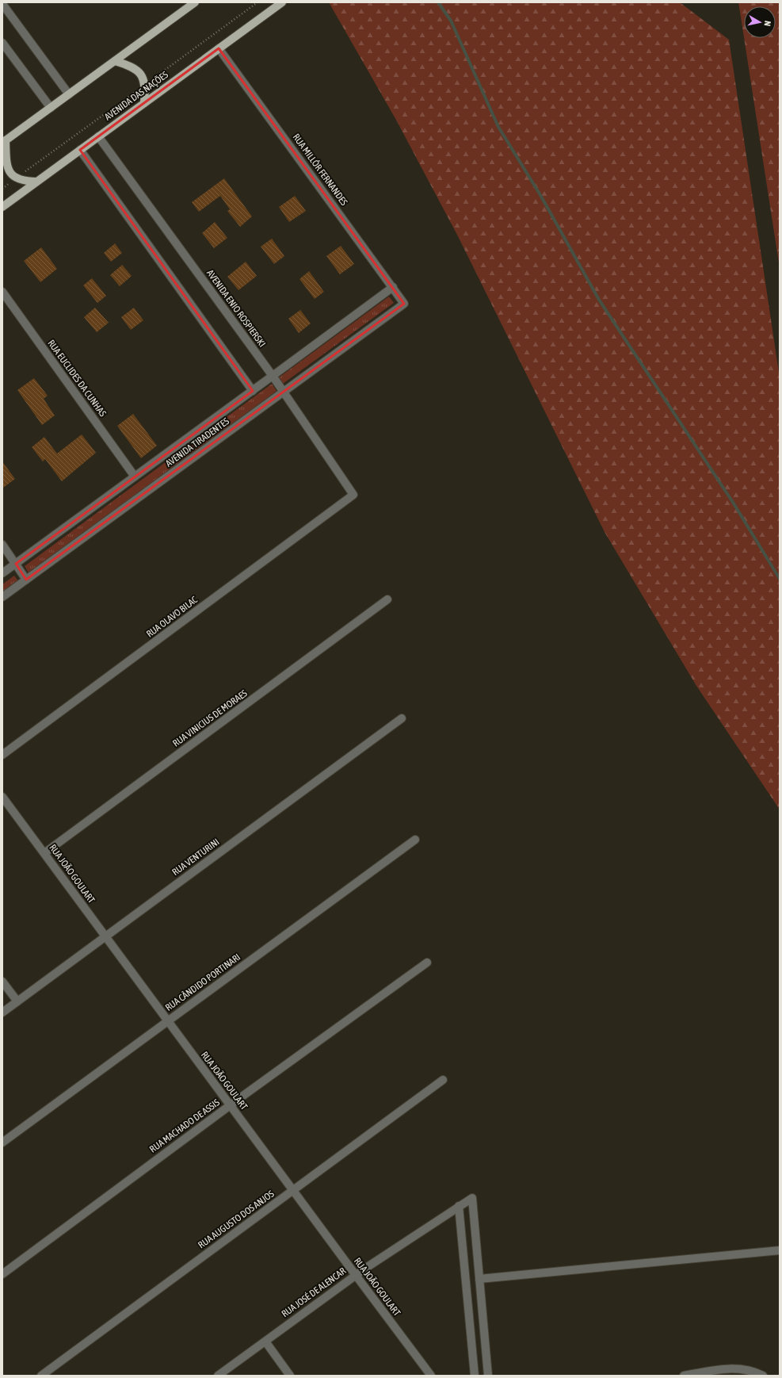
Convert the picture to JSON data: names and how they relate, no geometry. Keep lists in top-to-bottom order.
{
  "streets": {
    "main road": ["AVENIDA DAS NAÇÕES"],
    "street": [
      "RUA MILLÔR FERNANDES",
      "AVENIDA ENIO ROSPIERSKI",
      "RUA EUCLIDES DA CUNHAS",
      "AVENIDA TIRADENTES",
      "RUA OLAVO BILAC",
      "RUA VINICIUS DE MORAES",
      "RUA VENTURINI",
      "RUA JOÃO GOULART",
      "RUA CÂNDIDO PORTINARI",
      "RUA MACHADO DE ASSIS",
      "RUA AUGUSTO DOS ANJOS",
      "RUA JOSÉ DE ALENCAR"
    ]
  },
  "crossings": [
    ["AVENIDA DAS NAÇÕES", "RUA MILLÔR FERNANDES"],
    ["AVENIDA DAS NAÇÕES", "AVENIDA ENIO ROSPIERSKI"],
    ["RUA MILLÔR FERNANDES", "AVENIDA TIRADENTES"],
    ["AVENIDA ENIO ROSPIERSKI", "AVENIDA TIRADENTES"],
    ["AVENIDA ENIO ROSPIERSKI", "RUA OLAVO BILAC"],
    ["RUA EUCLIDES DA CUNHAS", "AVENIDA TIRADENTES"],
    ["RUA VINICIUS DE MORAES", "RUA JOÃO GOULART"],
    ["RUA VENTURINI", "RUA JOÃO GOULART"],
    ["RUA JOÃO GOULART", "RUA CÂNDIDO PORTINARI"],
    ["RUA JOÃO GOULART", "RUA MACHADO DE ASSIS"],
    ["RUA JOÃO GOULART", "RUA AUGUSTO DOS ANJOS"],
    ["RUA JOÃO GOULART", "RUA JOSÉ DE ALENCAR"]
  ],
  "north": "right"
}
